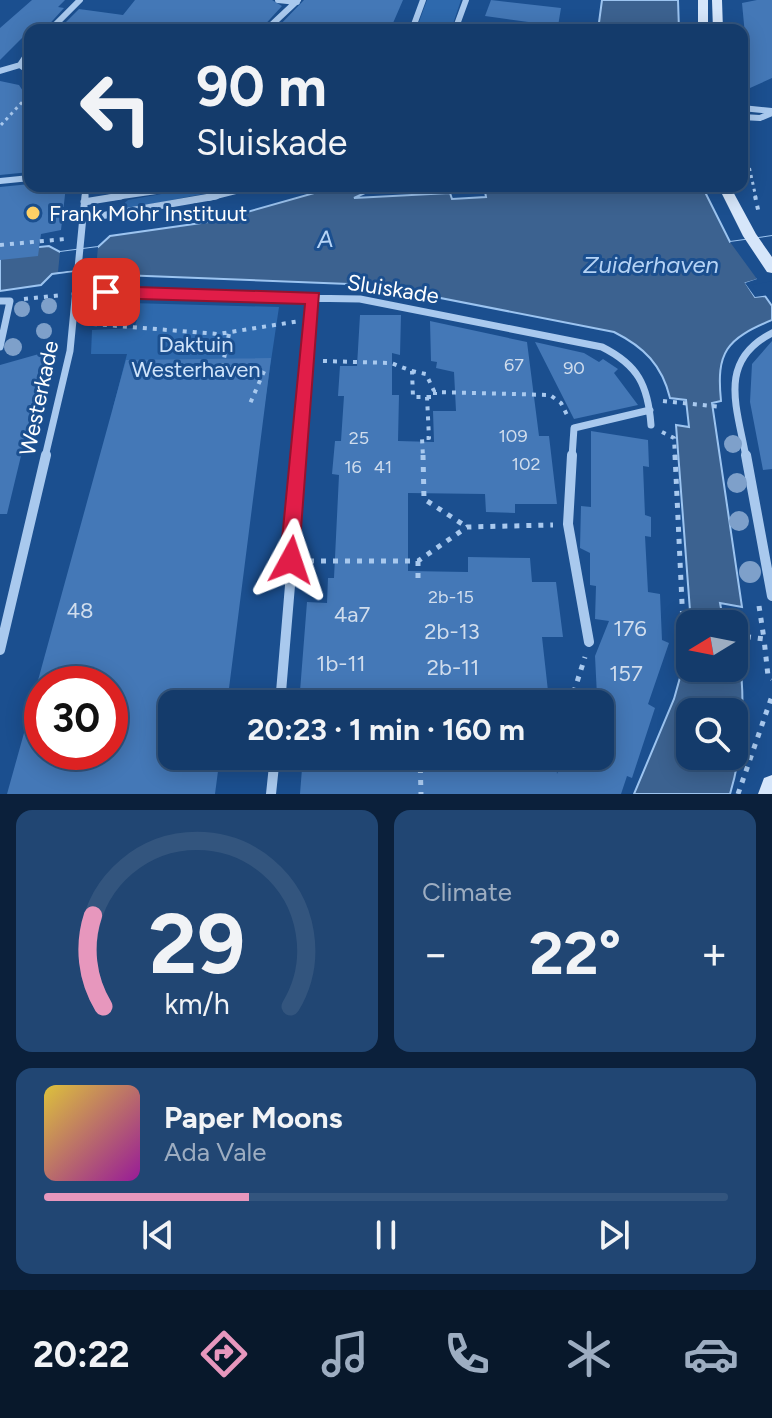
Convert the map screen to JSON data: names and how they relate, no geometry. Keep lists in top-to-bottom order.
{
  "streets": {
    "street": ["Sluiskade", "Westerkade"]
  },
  "crossings": [
    ["Sluiskade", "Westerkade"]
  ],
  "water": ["A", "Zuiderhaven"],
  "parks": ["Daktuin Westerhaven"],
  "places": ["Frank Mohr Instituut"],
  "house_numbers": [
    "67",
    "90",
    "109",
    "25",
    "102",
    "16",
    "41",
    "2b-15",
    "48",
    "4a7",
    "176",
    "2b-13",
    "1b-11",
    "2b-11",
    "157"
  ],
  "north": "left",
  "page": {
    "turn": ["90 m", "Sluiskade"],
    "limit": "30",
    "trip": "20:23 · 1 min · 160 m",
    "tile": "Climate",
    "heat": ["−", "22°", "+"],
    "song": ["Paper Moons", "Ada Vale"],
    "tabs": "20:22",
    "gauge": ["29", "km/h"]
  }
}
